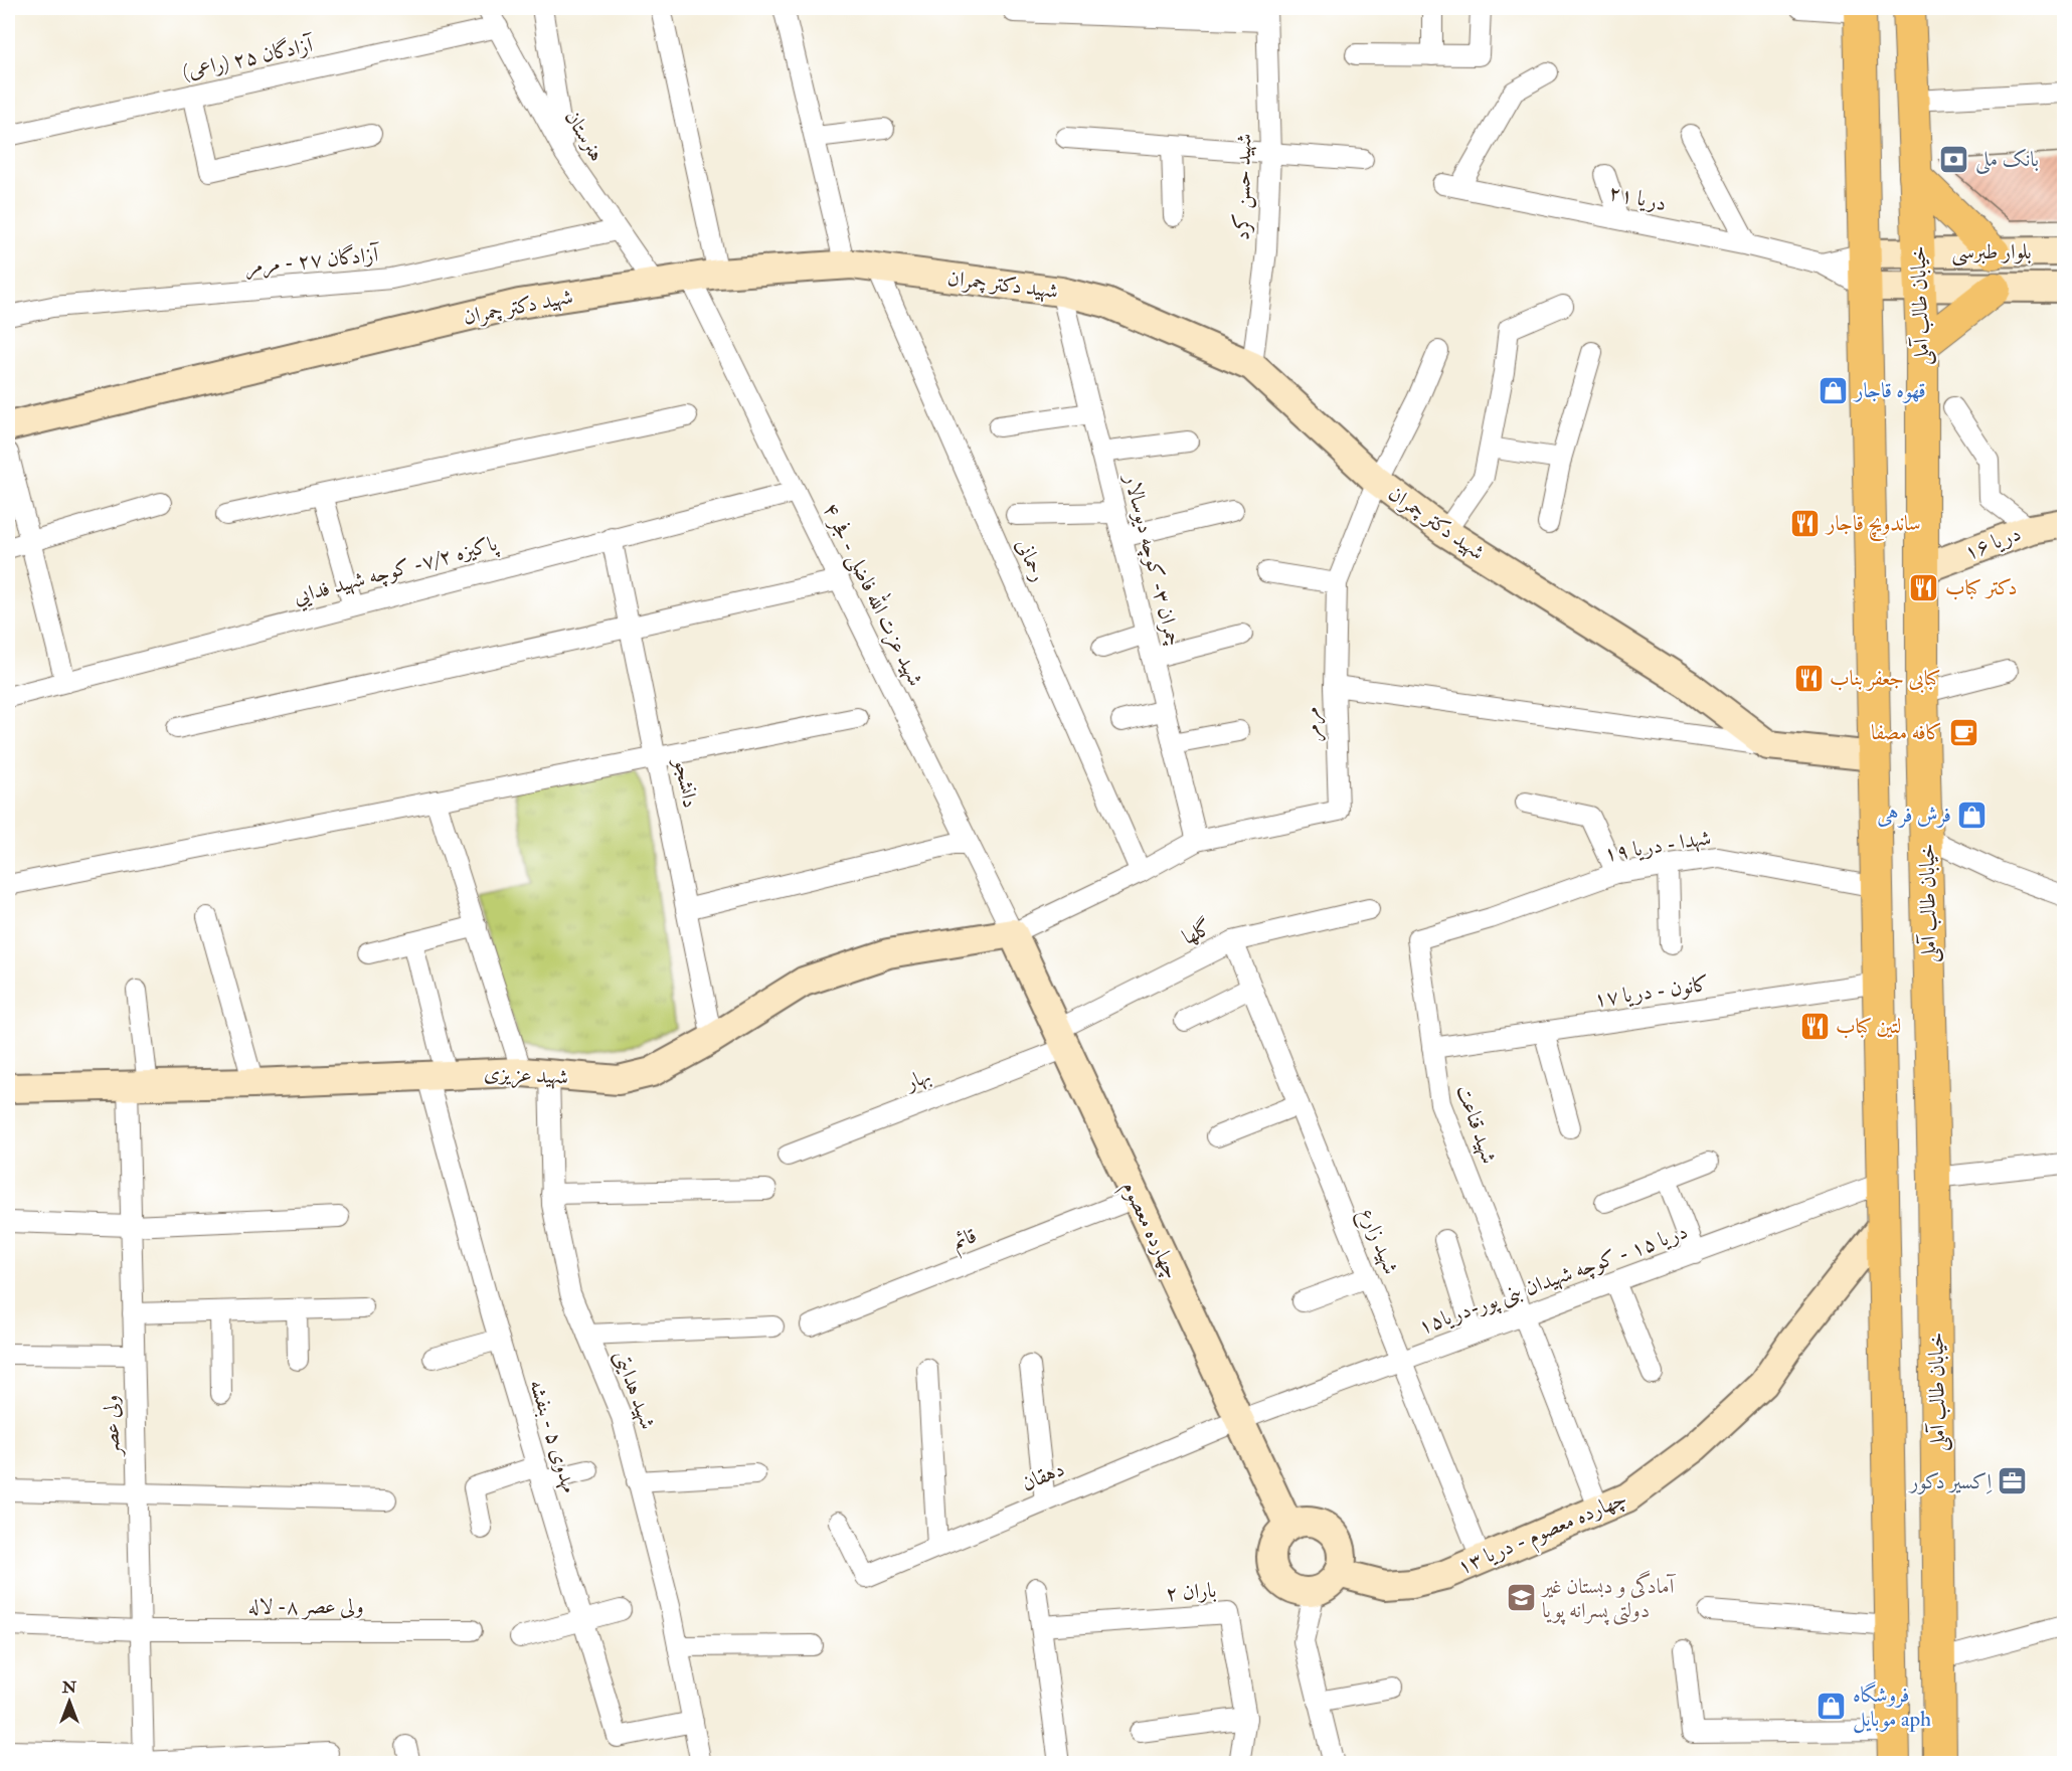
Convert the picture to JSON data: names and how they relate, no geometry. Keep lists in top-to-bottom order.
{
  "streets": {
    "main road": ["خیابان طالب آملی"],
    "street": [
      "آزادگان ۲۵ (راعی)",
      "هنرستان",
      "شهید حسن کرد",
      "دریا ۲۱",
      "بلوار طبرسی",
      "آزادگان ۲۷ - مرمر",
      "شهید دکتر چمران",
      "دریا ۱۶",
      "رحمانی",
      "چمران ۳- كوچه ديوسالار",
      "پاکیزه ۷/۲- كوچه شهيد فدايي",
      "شهید عزت الله فاضلی - فجر ۴",
      "مرمر",
      "دانشجو",
      "شهدا - دریا ۱۹",
      "گلها",
      "کانون - دریا ۱۷",
      "شهید عزیزی",
      "بهار",
      "شهید قناعت",
      "چهارده معصوم",
      "قائم",
      "شهید زارع",
      "دریا ۱۵ - كوچه شهيدان بنی پور-دريا۱۵",
      "شهید هدایتی",
      "ولی عصر",
      "مهدوی ۵ - بنفشه",
      "دهقان",
      "چهارده معصوم - دریا ۱۳",
      "باران ۲",
      "ولی عصر ۸- لاله"
    ]
  },
  "crossings": [
    ["آزادگان ۲۵ (راعی)", "هنرستان"],
    ["هنرستان", "آزادگان ۲۷ - مرمر"],
    ["هنرستان", "شهید دکتر چمران"],
    ["شهید حسن کرد", "شهید دکتر چمران"],
    ["دریا ۲۱", "بلوار طبرسی"],
    ["بلوار طبرسی", "خیابان طالب آملی"],
    ["شهید دکتر چمران", "رحمانی"],
    ["شهید دکتر چمران", "چمران ۳- كوچه ديوسالار"],
    ["شهید دکتر چمران", "شهید عزت الله فاضلی - فجر ۴"],
    ["شهید دکتر چمران", "مرمر"],
    ["خیابان طالب آملی", "دریا ۱۶"],
    ["رحمانی", "مرمر"],
    ["چمران ۳- كوچه ديوسالار", "مرمر"],
    ["پاکیزه ۷/۲- كوچه شهيد فدايي", "شهید عزت الله فاضلی - فجر ۴"],
    ["پاکیزه ۷/۲- كوچه شهيد فدايي", "دانشجو"],
    ["شهید عزت الله فاضلی - فجر ۴", "مرمر"],
    ["شهید عزت الله فاضلی - فجر ۴", "شهید عزیزی"],
    ["شهید عزت الله فاضلی - فجر ۴", "چهارده معصوم"],
    ["مرمر", "شهید عزیزی"],
    ["مرمر", "چهارده معصوم"],
    ["دانشجو", "شهید عزیزی"],
    ["شهدا - دریا ۱۹", "شهید قناعت"],
    ["گلها", "بهار"],
    ["گلها", "چهارده معصوم"],
    ["گلها", "شهید زارع"],
    ["کانون - دریا ۱۷", "شهید قناعت"],
    ["شهید عزیزی", "چهارده معصوم"],
    ["شهید عزیزی", "شهید هدایتی"],
    ["شهید عزیزی", "ولی عصر"],
    ["شهید عزیزی", "مهدوی ۵ - بنفشه"],
    ["بهار", "چهارده معصوم"],
    ["شهید قناعت", "دریا ۱۵ - كوچه شهيدان بنی پور-دريا۱۵"],
    ["شهید قناعت", "چهارده معصوم - دریا ۱۳"],
    ["چهارده معصوم", "قائم"],
    ["چهارده معصوم", "دریا ۱۵ - كوچه شهيدان بنی پور-دريا۱۵"],
    ["چهارده معصوم", "دهقان"],
    ["چهارده معصوم", "چهارده معصوم - دریا ۱۳"],
    ["شهید زارع", "دریا ۱۵ - كوچه شهيدان بنی پور-دريا۱۵"],
    ["شهید زارع", "چهارده معصوم - دریا ۱۳"],
    ["دریا ۱۵ - كوچه شهيدان بنی پور-دريا۱۵", "دهقان"],
    ["شهید هدایتی", "مهدوی ۵ - بنفشه"],
    ["ولی عصر", "ولی عصر ۸- لاله"]
  ],
  "places": {
    "bank": ["بانک ملی"],
    "shop": ["قهوه قاجار", "فرش فرهی", "فروشگاه موبایل aph"],
    "restaurant": [
      "ساندویچ قاجار",
      "دكتر كباب",
      "کبابی جعفر بناب",
      "لتین کباب"
    ],
    "cafe": ["کافه مصفا"],
    "office": ["اِکسیر دکور"],
    "school or university": ["آمادگی و دبستان غیر دولتی پسرانه پویا"]
  },
  "north": "top"
}
